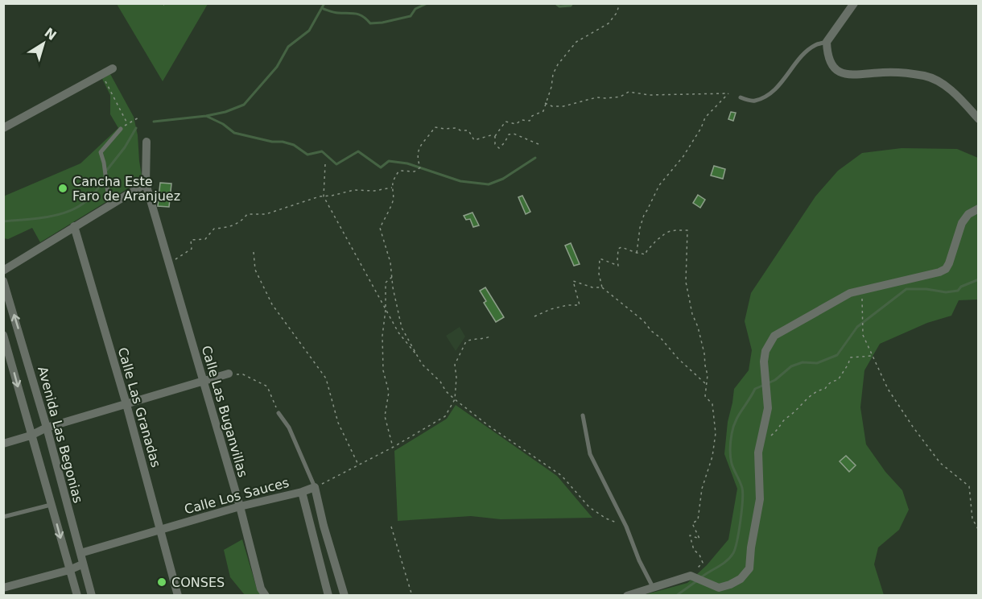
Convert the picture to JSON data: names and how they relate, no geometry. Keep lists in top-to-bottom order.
{
  "streets": {
    "street": [
      "Calle Las Granadas",
      "Calle Las Buganvillas",
      "Avenida Las Begonias",
      "Calle Los Sauces"
    ]
  },
  "crossings": [
    ["Calle Las Granadas", "Calle Los Sauces"],
    ["Calle Las Buganvillas", "Calle Los Sauces"],
    ["Avenida Las Begonias", "Calle Los Sauces"]
  ],
  "places": ["Cancha Este Faro de Aranjuez", "CONSES"],
  "north": "top right"
}
